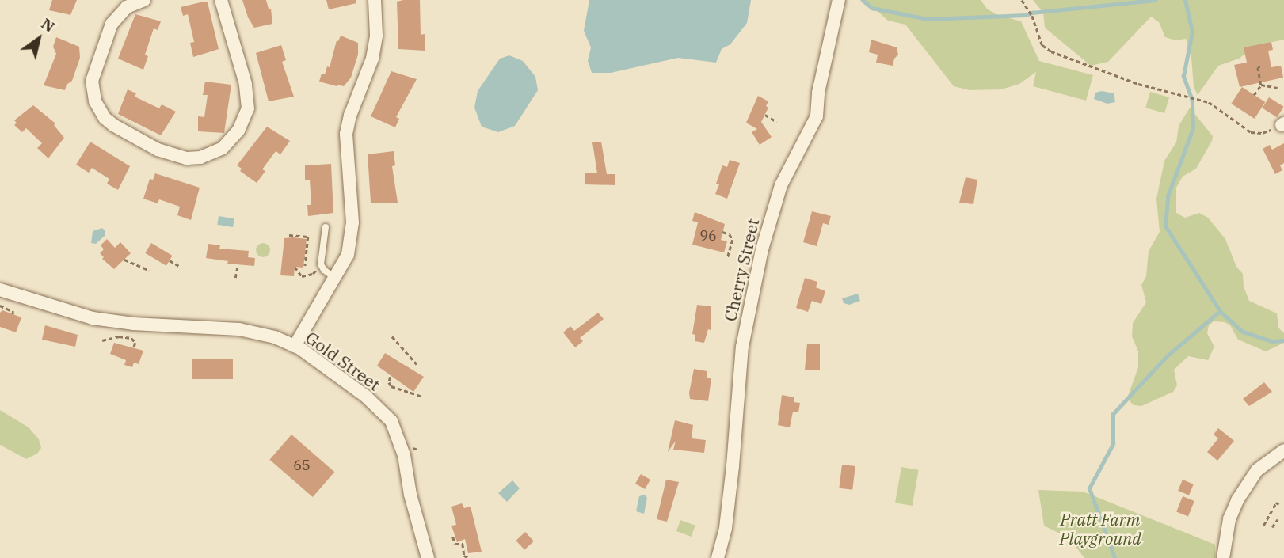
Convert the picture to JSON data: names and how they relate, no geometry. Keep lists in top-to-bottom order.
{
  "streets": {
    "street": ["Cherry Street", "Gold Street"]
  },
  "parks": ["Pratt Farm Playground"],
  "house_numbers": ["96", "65"],
  "north": "top right"
}
